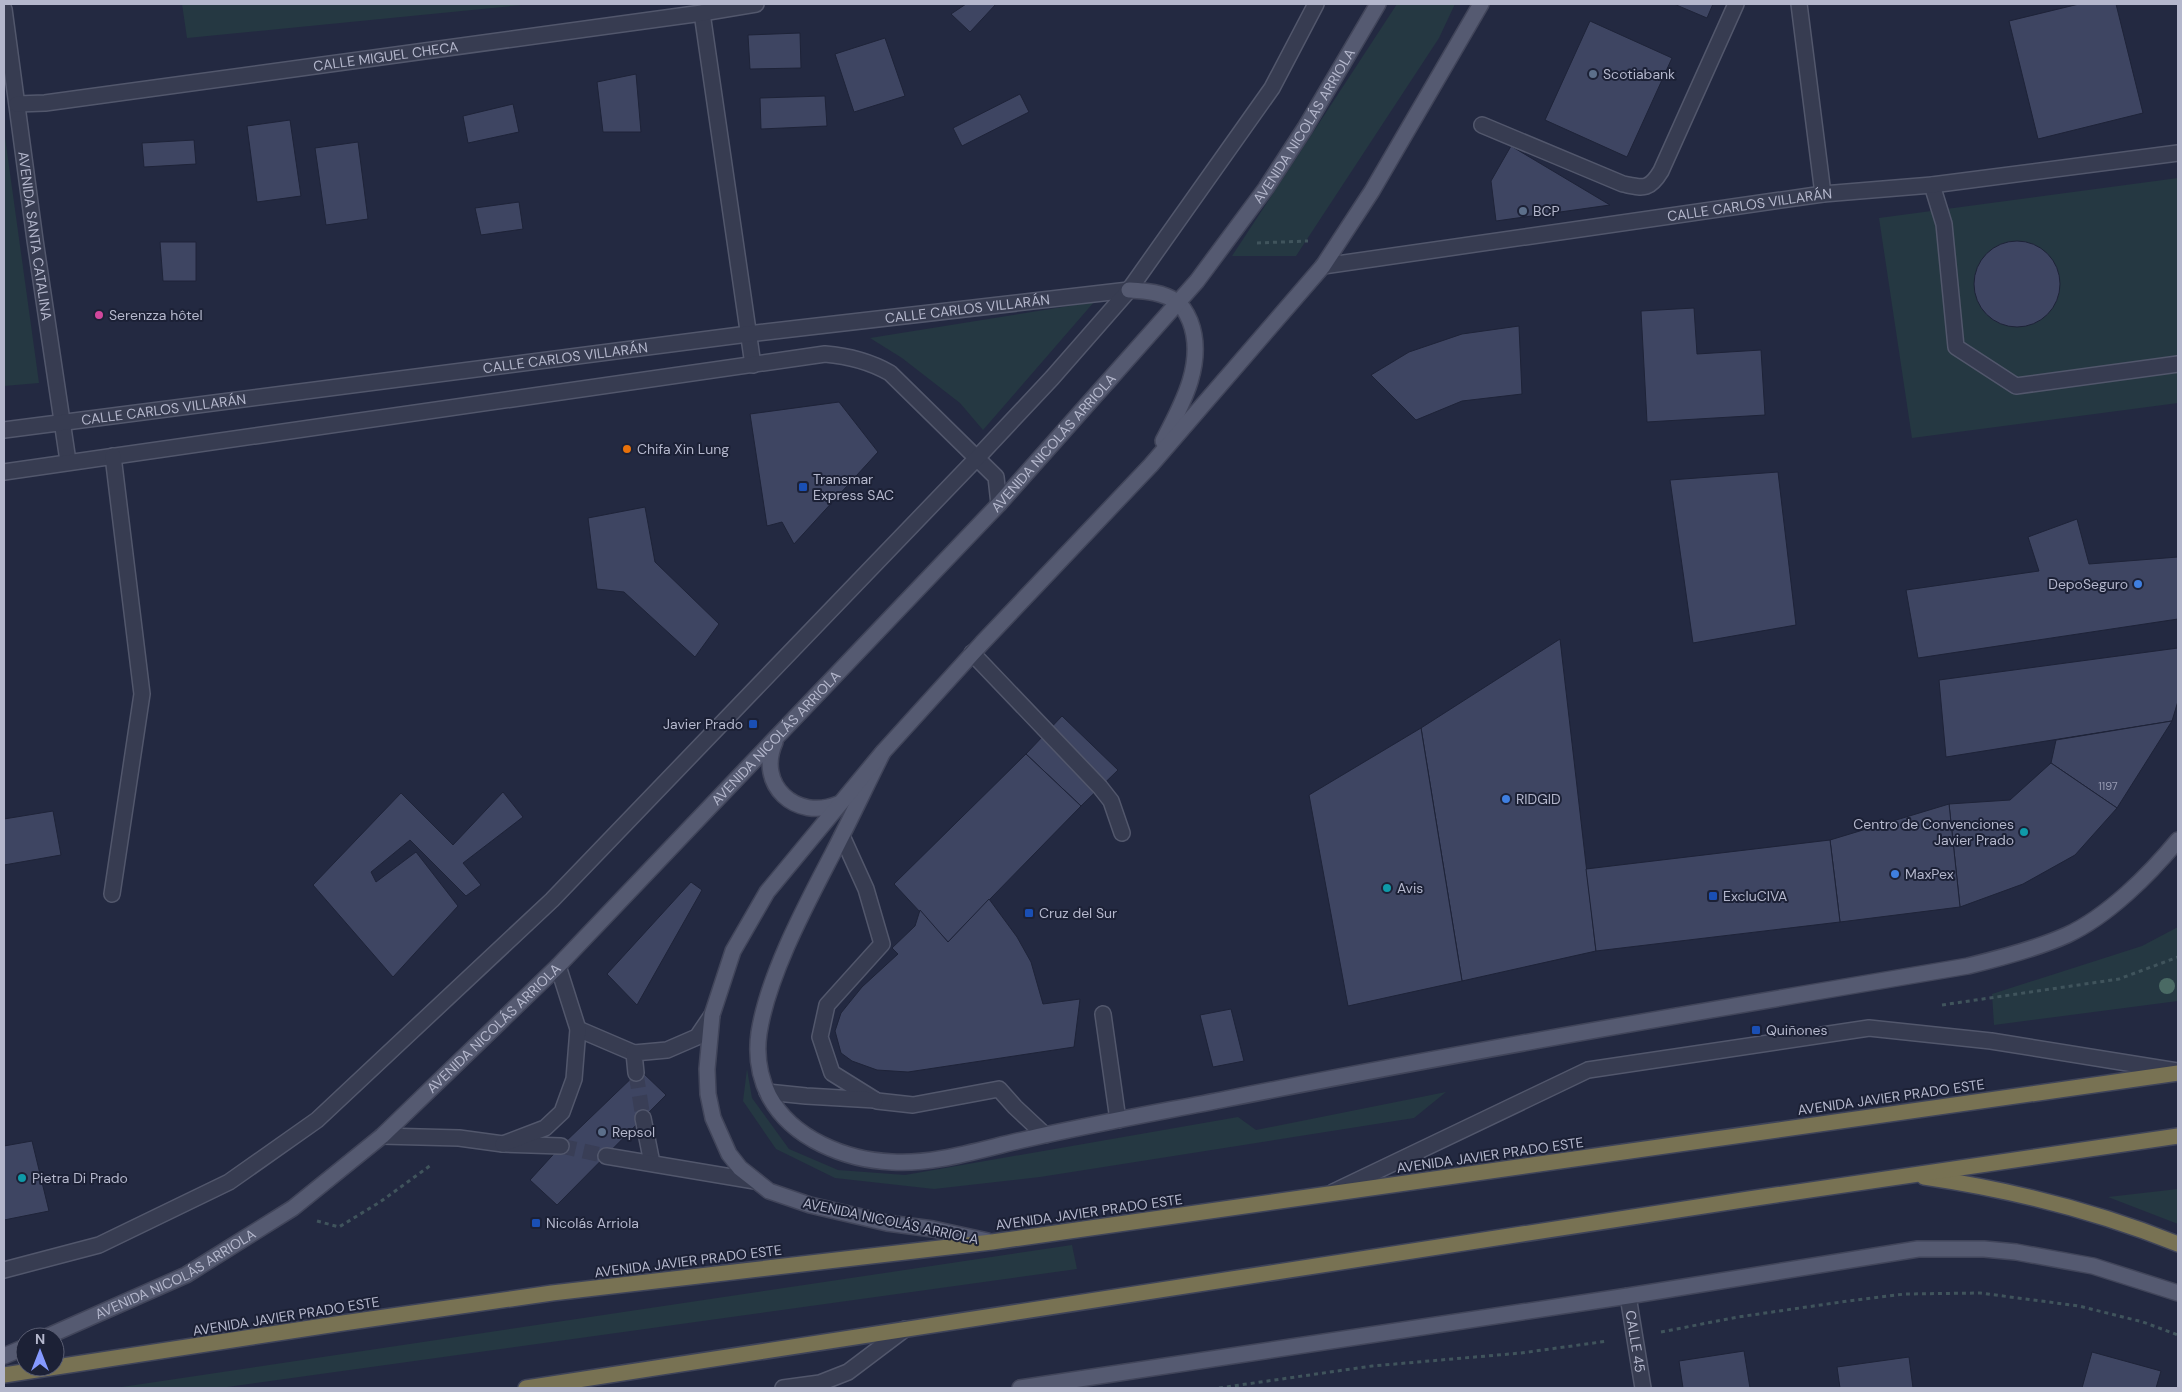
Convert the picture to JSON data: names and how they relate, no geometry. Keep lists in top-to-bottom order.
{
  "streets": {
    "highway": ["AVENIDA JAVIER PRADO ESTE"],
    "main road": ["AVENIDA NICOLÁS ARRIOLA"],
    "street": [
      "CALLE MIGUEL CHECA",
      "CALLE CARLOS VILLARÁN",
      "AVENIDA SANTA CATALINA",
      "CALLE 45"
    ]
  },
  "crossings": [
    ["CALLE MIGUEL CHECA", "AVENIDA SANTA CATALINA"],
    ["AVENIDA NICOLÁS ARRIOLA", "CALLE CARLOS VILLARÁN"],
    ["AVENIDA NICOLÁS ARRIOLA", "AVENIDA JAVIER PRADO ESTE"],
    ["CALLE CARLOS VILLARÁN", "AVENIDA SANTA CATALINA"]
  ],
  "places": {
    "other": [
      "Scotiabank",
      "BCP",
      "Serenzza hôtel",
      "Chifa Xin Lung",
      "DepoSeguro",
      "RIDGID",
      "Centro de Convenciones Javier Prado",
      "MaxPex",
      "Avis",
      "Repsol",
      "Pietra Di Prado"
    ],
    "transit": [
      "Transmar Express SAC",
      "Javier Prado",
      "ExcluCIVA",
      "Cruz del Sur",
      "Quiñones",
      "Nicolás Arriola"
    ]
  },
  "house_numbers": ["1197"],
  "north": "top"
}
